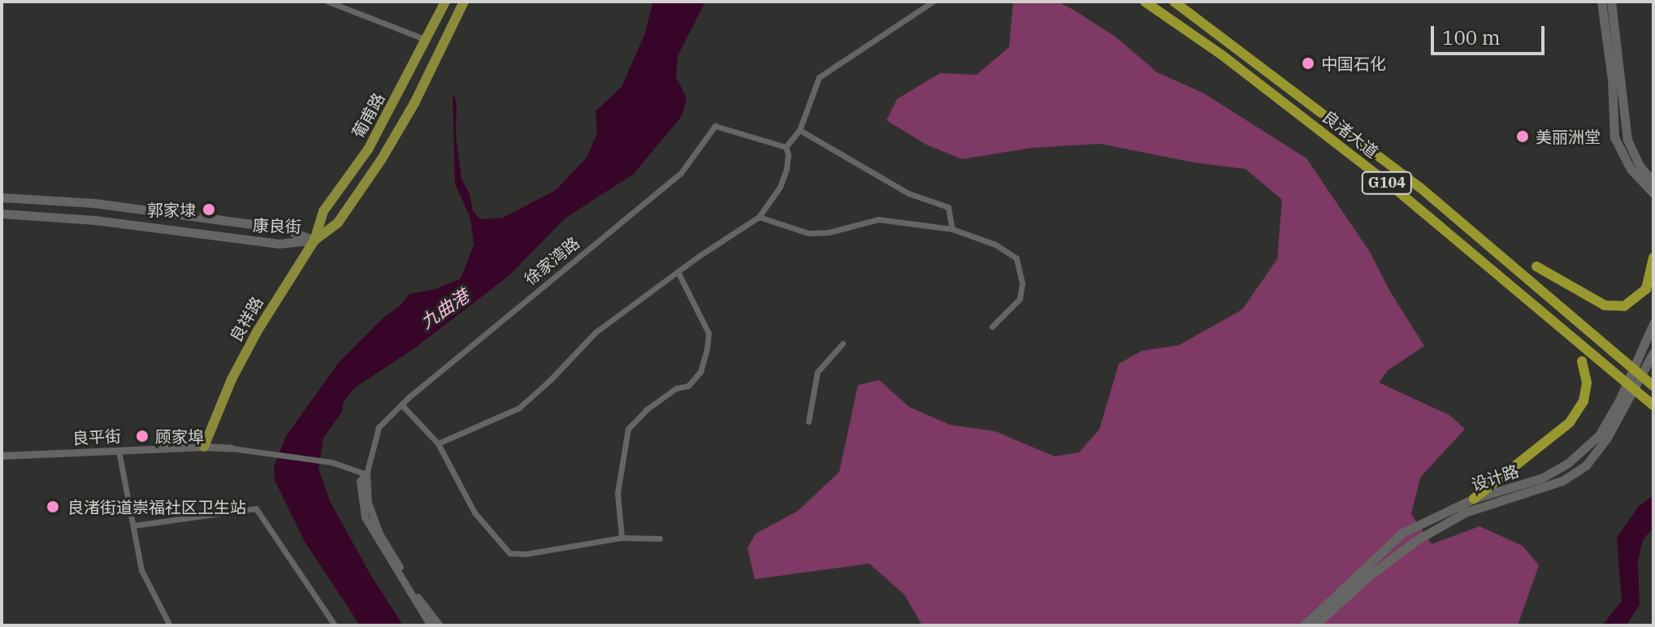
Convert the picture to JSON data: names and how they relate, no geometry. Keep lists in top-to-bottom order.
{
  "streets": {
    "highway": ["良渚大道", "G104"],
    "main road": [
      "葡甫路",
      "康良街",
      "良祥路",
      "设计路"
    ],
    "street": ["徐家湾路", "良平街"]
  },
  "crossings": [
    ["葡甫路", "康良街"],
    ["葡甫路", "良祥路"],
    ["康良街", "良祥路"],
    ["良祥路", "良平街"]
  ],
  "water": ["九曲港"],
  "places": [
    "中国石化",
    "美丽洲堂",
    "郭家埭",
    "顾家埠",
    "良渚街道崇福社区卫生站"
  ],
  "scale_bar": "100 m"
}
